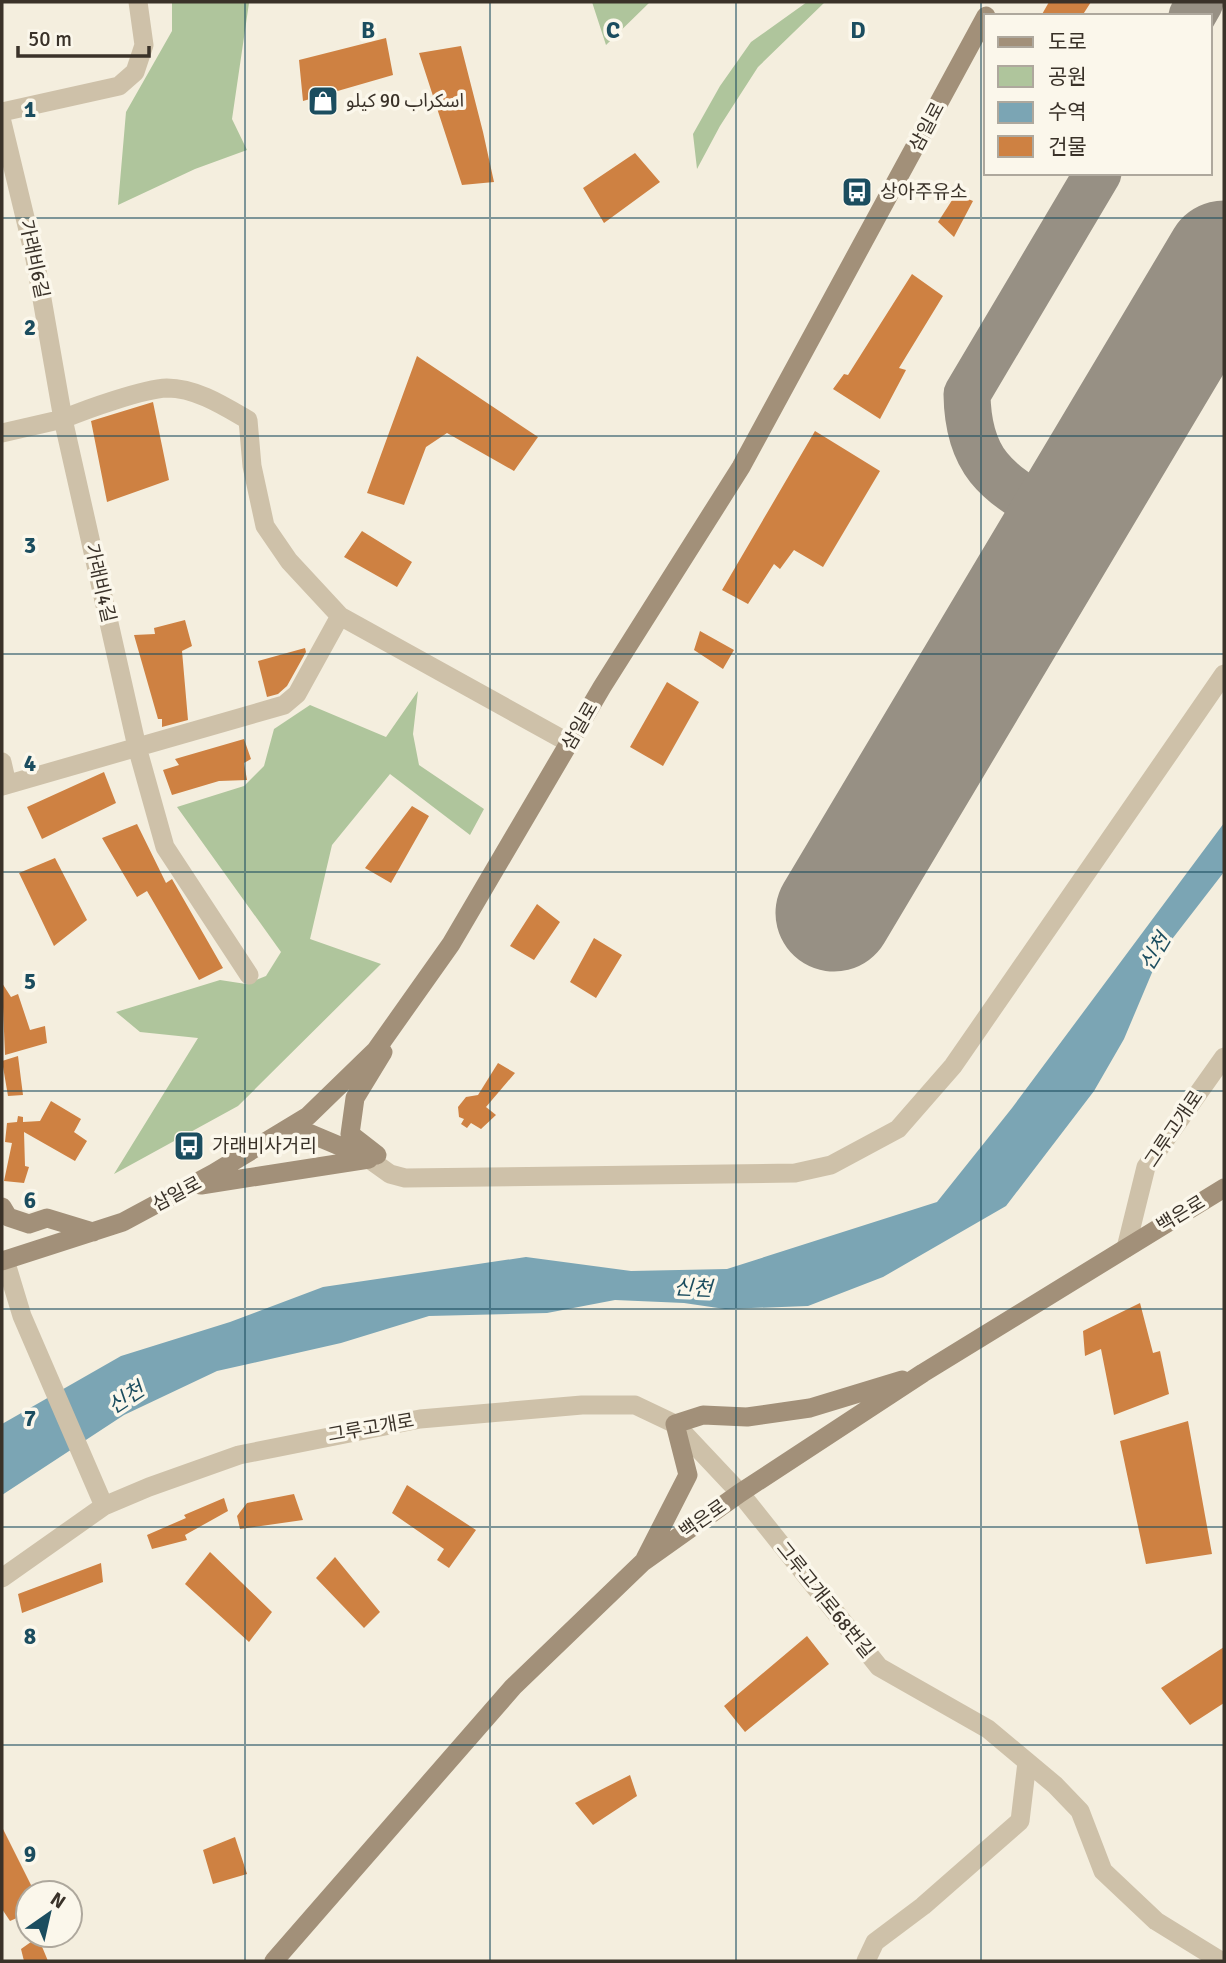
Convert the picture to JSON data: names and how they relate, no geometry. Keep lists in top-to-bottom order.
{
  "streets": {
    "main road": ["삼일로", "백은로"],
    "street": [
      "가래비6길",
      "가래비4길",
      "그루고개로",
      "그루고개로68번길"
    ]
  },
  "crossings": [
    ["가래비6길", "가래비4길"],
    ["그루고개로", "백은로"],
    ["그루고개로", "그루고개로68번길"],
    ["백은로", "그루고개로68번길"]
  ],
  "water": ["신천"],
  "places": {
    "shop": ["اسكراب 90 كيلو"],
    "bus stop": ["상아주유소", "가래비사거리"]
  },
  "legend": [
    "도로",
    "공원",
    "수역",
    "건물"
  ],
  "scale_bar": "50 m",
  "north": "top right",
  "grid": {
    "columns": ["B", "C", "D"],
    "rows": [
      "1",
      "2",
      "3",
      "4",
      "5",
      "6",
      "7",
      "8",
      "9"
    ]
  }
}
